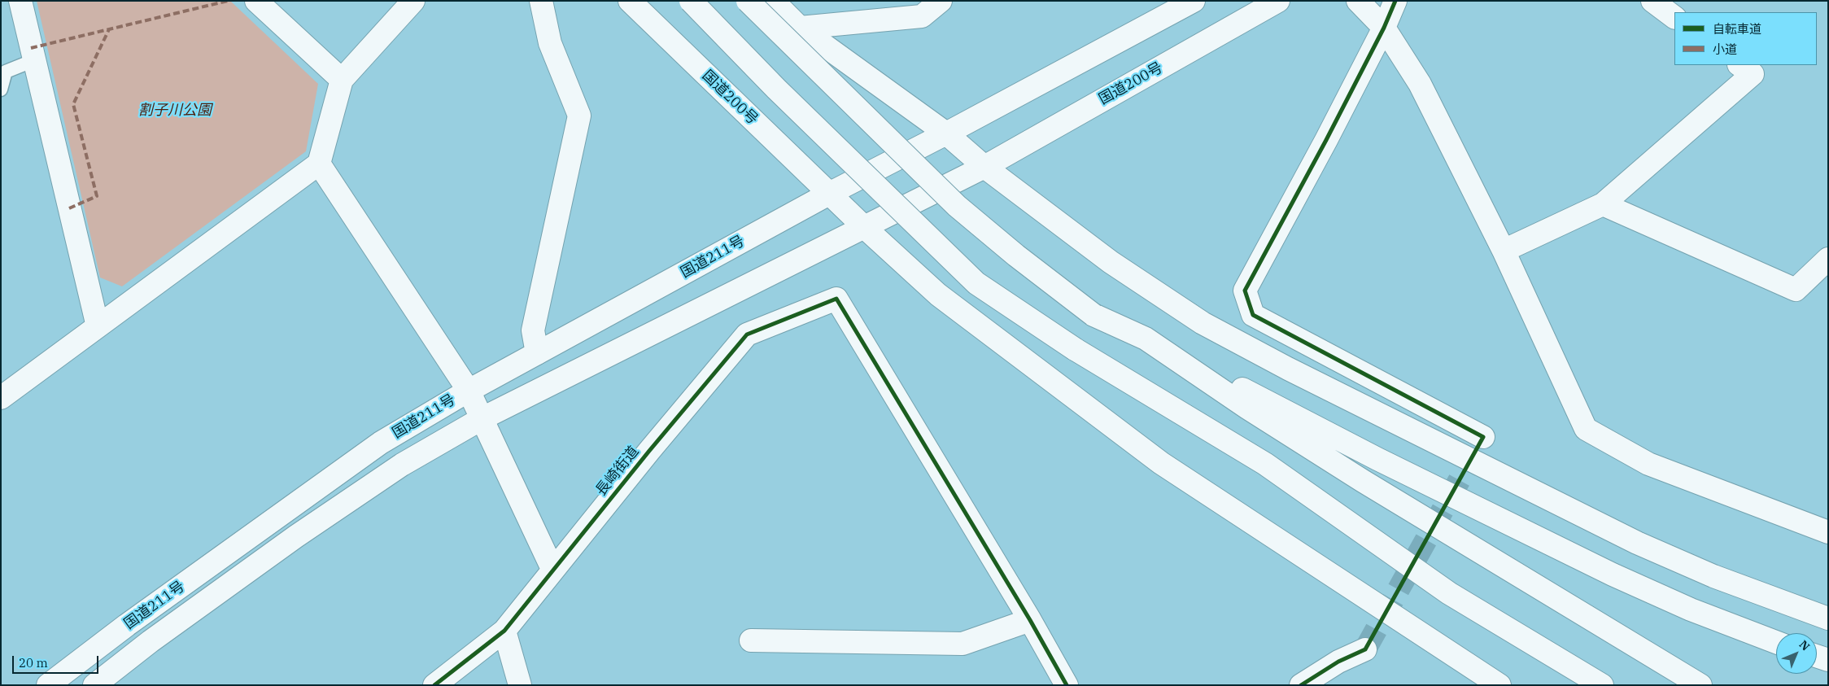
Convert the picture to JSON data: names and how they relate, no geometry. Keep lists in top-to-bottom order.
{
  "streets": {
    "main road": ["国道200号", "国道211号", "長崎街道"]
  },
  "crossings": [
    ["国道200号", "国道211号"]
  ],
  "parks": ["割子川公園"],
  "legend": ["自転車道", "小道"],
  "scale_bar": "20 m",
  "north": "top right"
}
